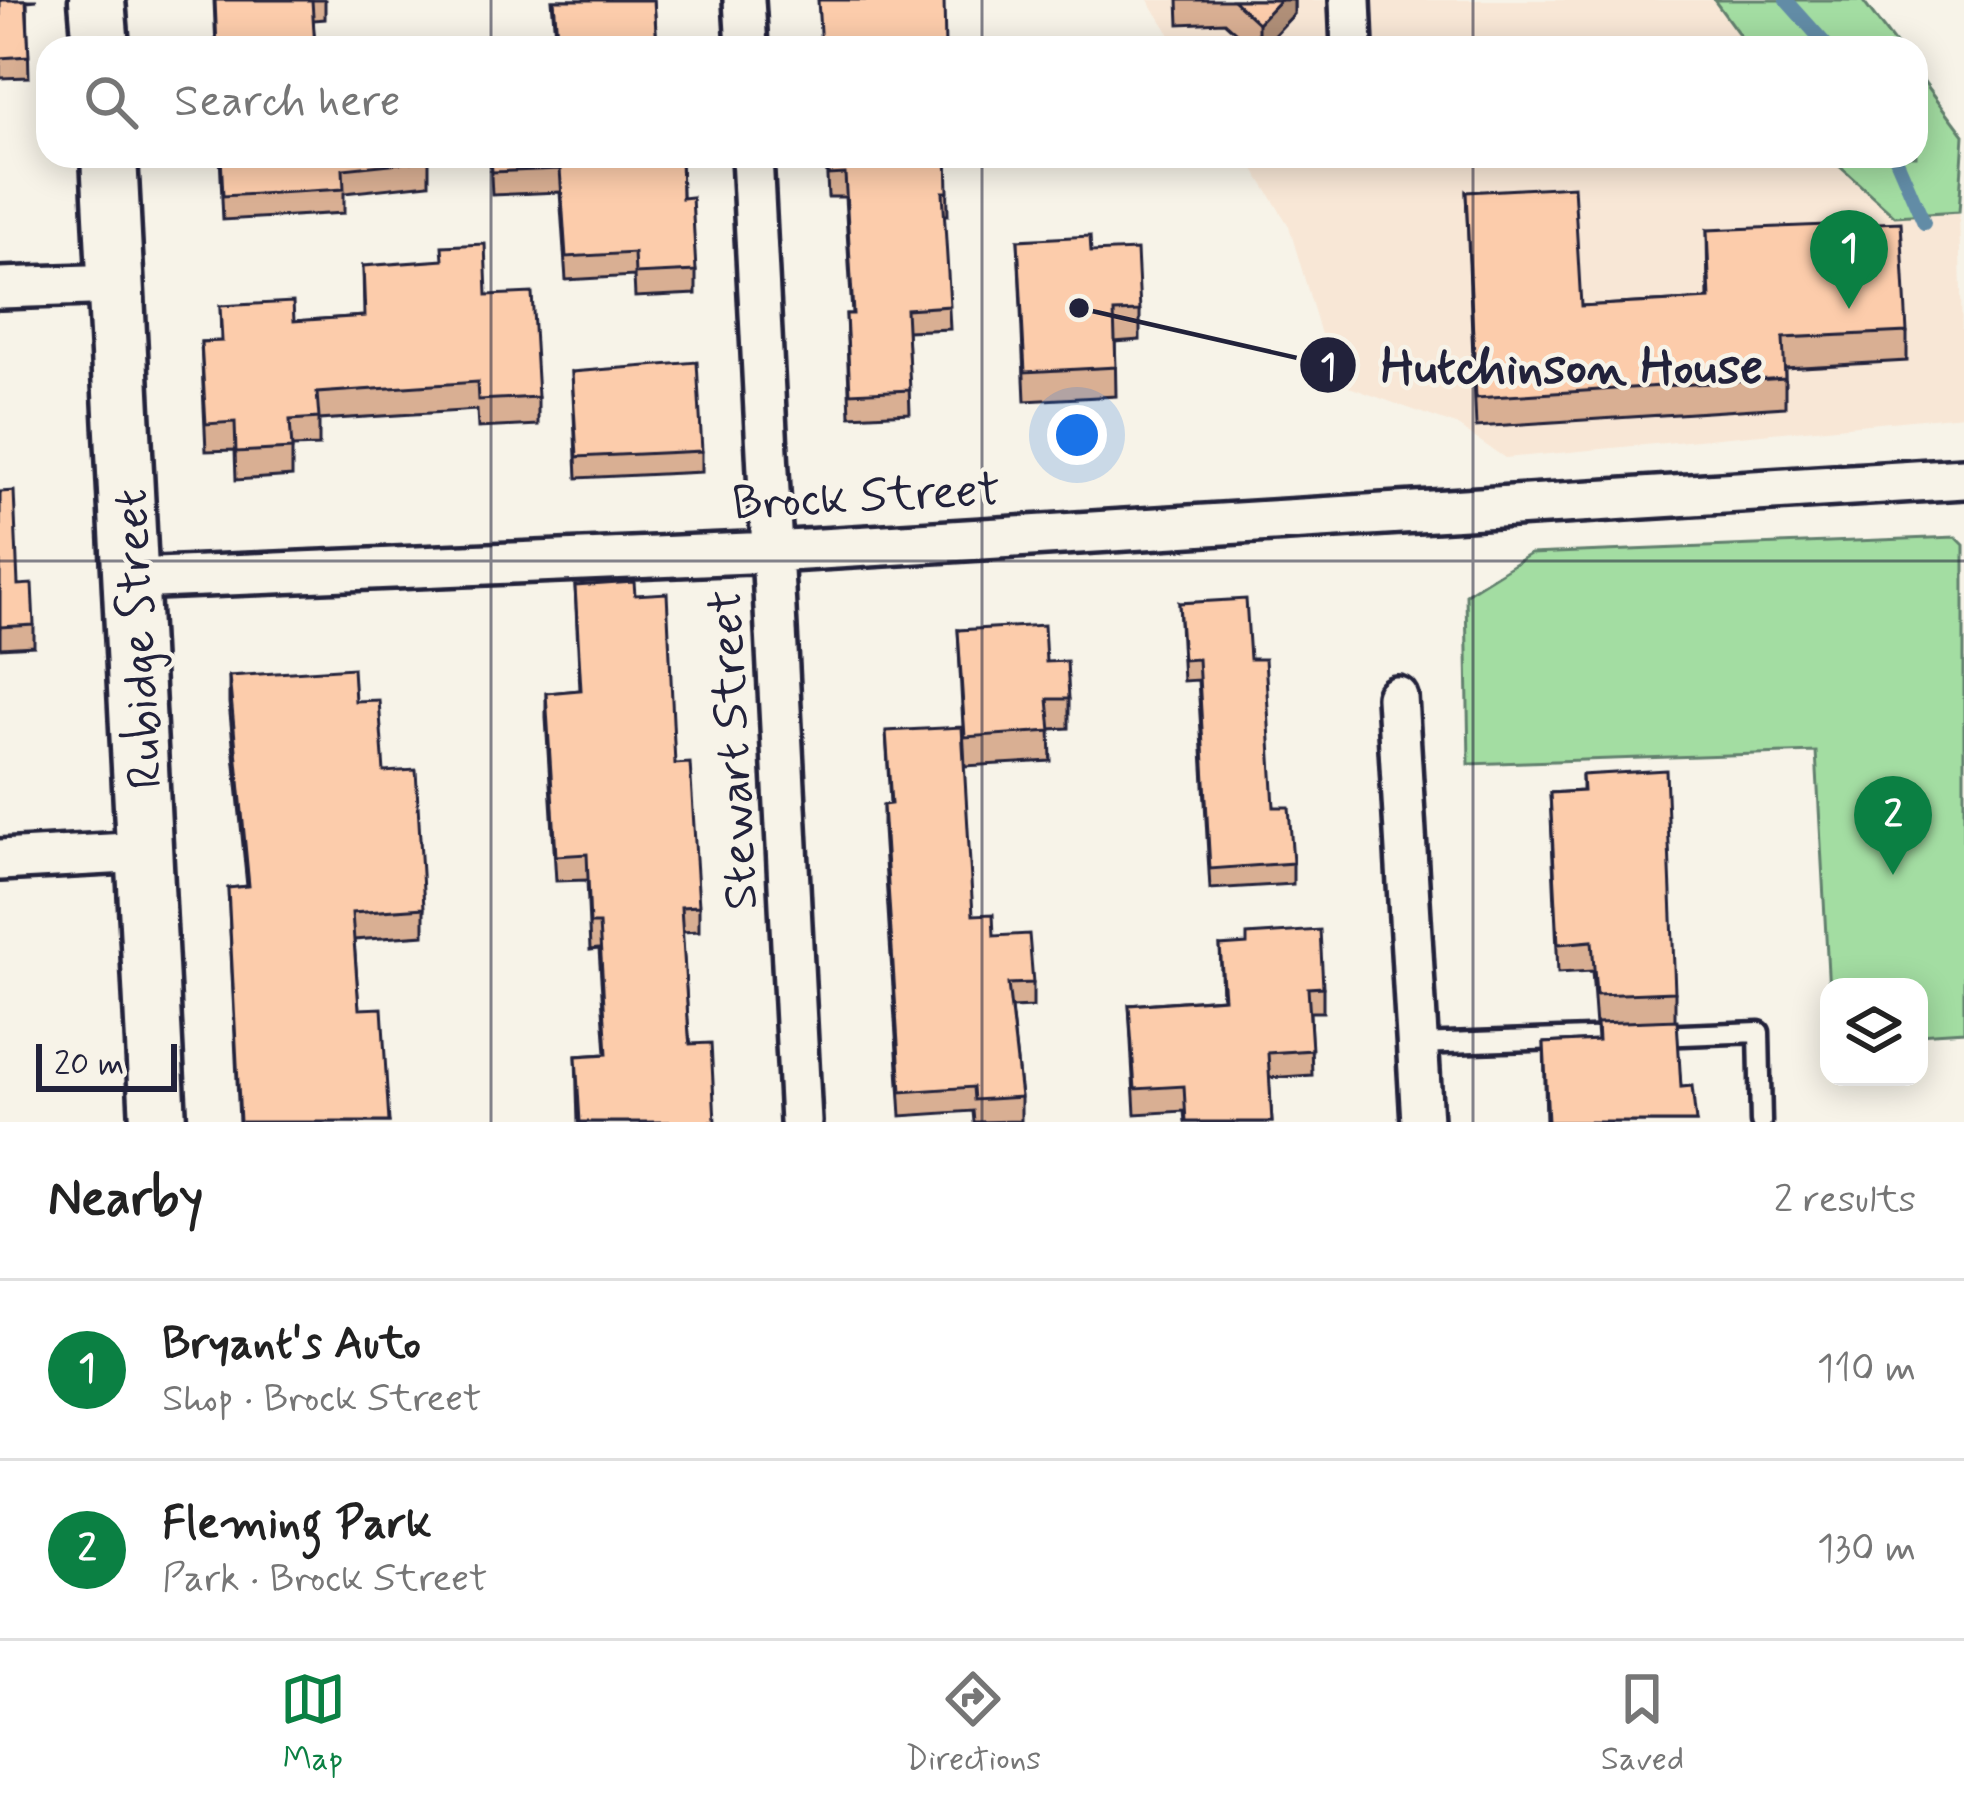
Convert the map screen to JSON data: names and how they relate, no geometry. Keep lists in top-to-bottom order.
{
  "streets": {
    "main road": ["Rubidge Street"],
    "street": ["Brock Street", "Stewart Street"]
  },
  "crossings": [
    ["Brock Street", "Rubidge Street"],
    ["Brock Street", "Stewart Street"]
  ],
  "places": ["Hutchinson House"],
  "scale_bar": "20 m",
  "page": {
    "search": "Search here",
    "pins": ["1", "2"],
    "scale": "20 m",
    "heading": ["Nearby", "2 results"],
    "list": [
      {
        "mark": "1",
        "name": "Bryant's Auto",
        "note": "Shop · Brock Street",
        "value": "110 m"
      },
      {
        "mark": "2",
        "name": "Fleming Park",
        "note": "Park · Brock Street",
        "value": "130 m"
      }
    ],
    "nav": ["Map", "Directions", "Saved"]
  }
}
